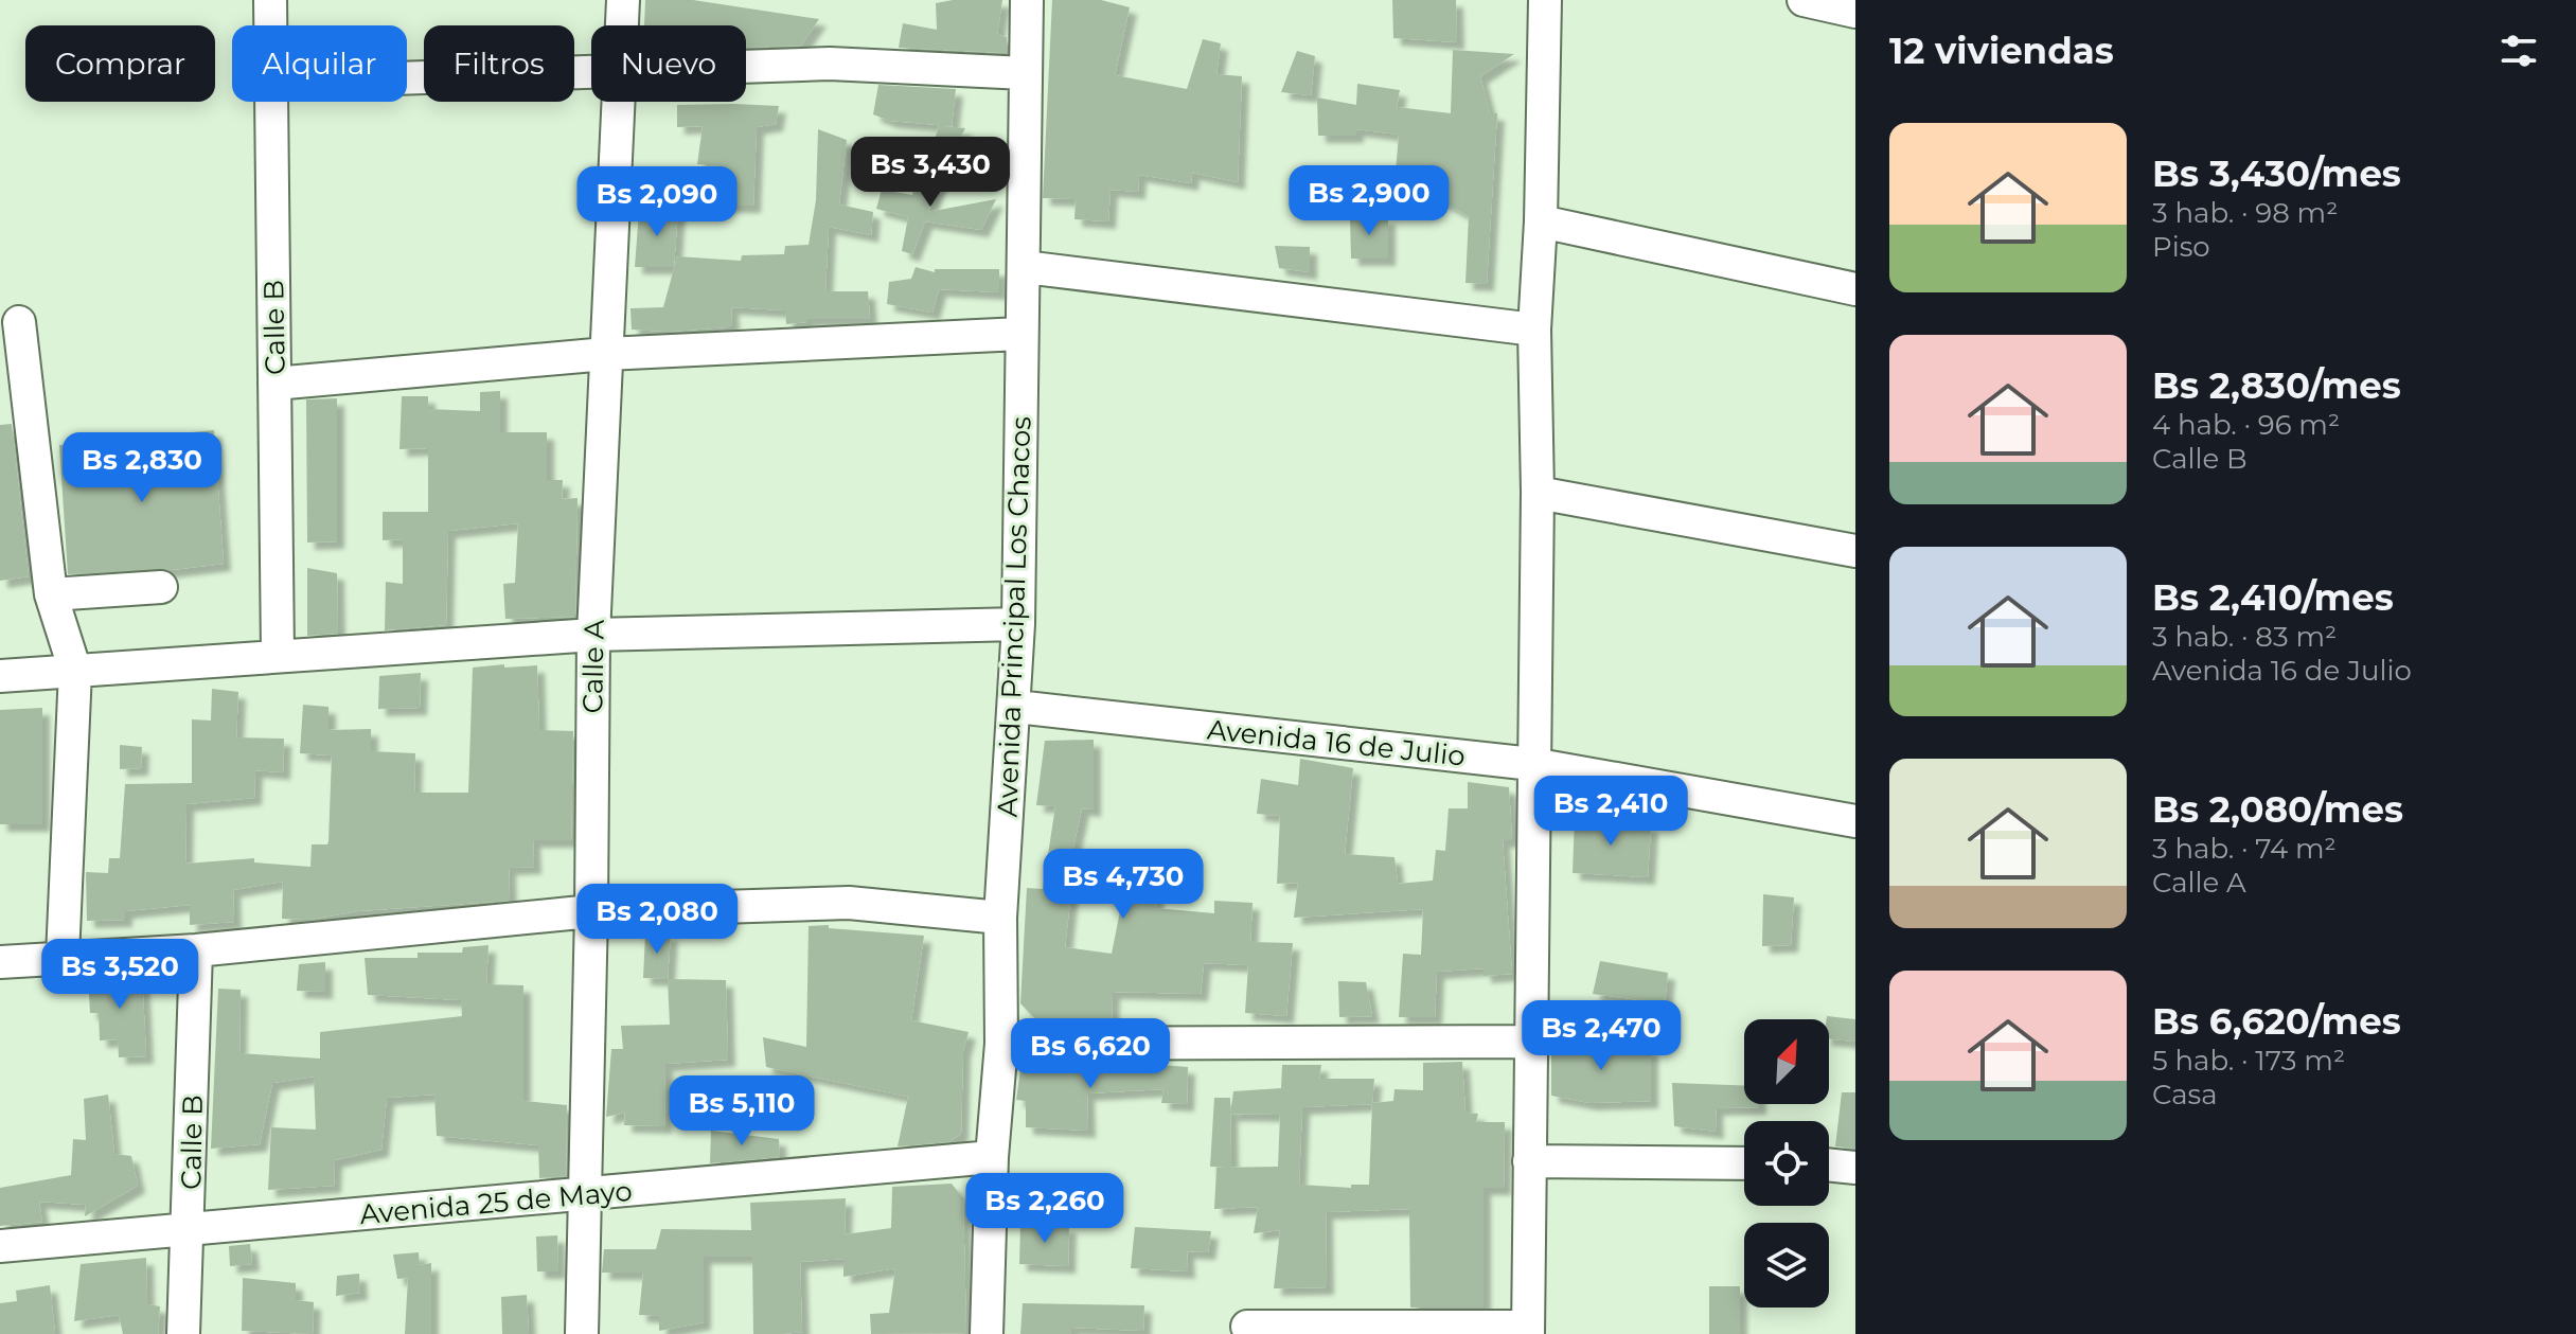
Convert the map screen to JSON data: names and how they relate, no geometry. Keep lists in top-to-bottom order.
{
  "streets": {
    "street": [
      "Calle B",
      "Avenida Principal Los Chacos",
      "Calle A",
      "Avenida 16 de Julio",
      "Avenida 25 de Mayo"
    ]
  },
  "crossings": [
    ["Calle B", "Avenida 25 de Mayo"],
    ["Avenida Principal Los Chacos", "Avenida 16 de Julio"],
    ["Avenida Principal Los Chacos", "Avenida 25 de Mayo"],
    ["Calle A", "Avenida 25 de Mayo"]
  ],
  "north": "top right",
  "page": {
    "heading": "12 viviendas",
    "chip": [
      "Comprar",
      "Alquilar",
      "Filtros",
      "Nuevo"
    ],
    "list": [
      {
        "name": "Bs 3,430/mes",
        "note": "3 hab. · 98 m² · Piso"
      },
      {
        "name": "Bs 2,830/mes",
        "note": "4 hab. · 96 m² · Calle B"
      },
      {
        "name": "Bs 2,410/mes",
        "note": "3 hab. · 83 m² · Avenida 16 de Julio"
      },
      {
        "name": "Bs 2,080/mes",
        "note": "3 hab. · 74 m² · Calle A"
      },
      {
        "name": "Bs 6,620/mes",
        "note": "5 hab. · 173 m² · Casa"
      }
    ],
    "price": [
      "Bs 3,430",
      "Bs 2,900",
      "Bs 2,090",
      "Bs 2,830",
      "Bs 2,410",
      "Bs 4,730",
      "Bs 2,080",
      "Bs 3,520",
      "Bs 2,470",
      "Bs 6,620",
      "Bs 5,110",
      "Bs 2,260"
    ]
  }
}
